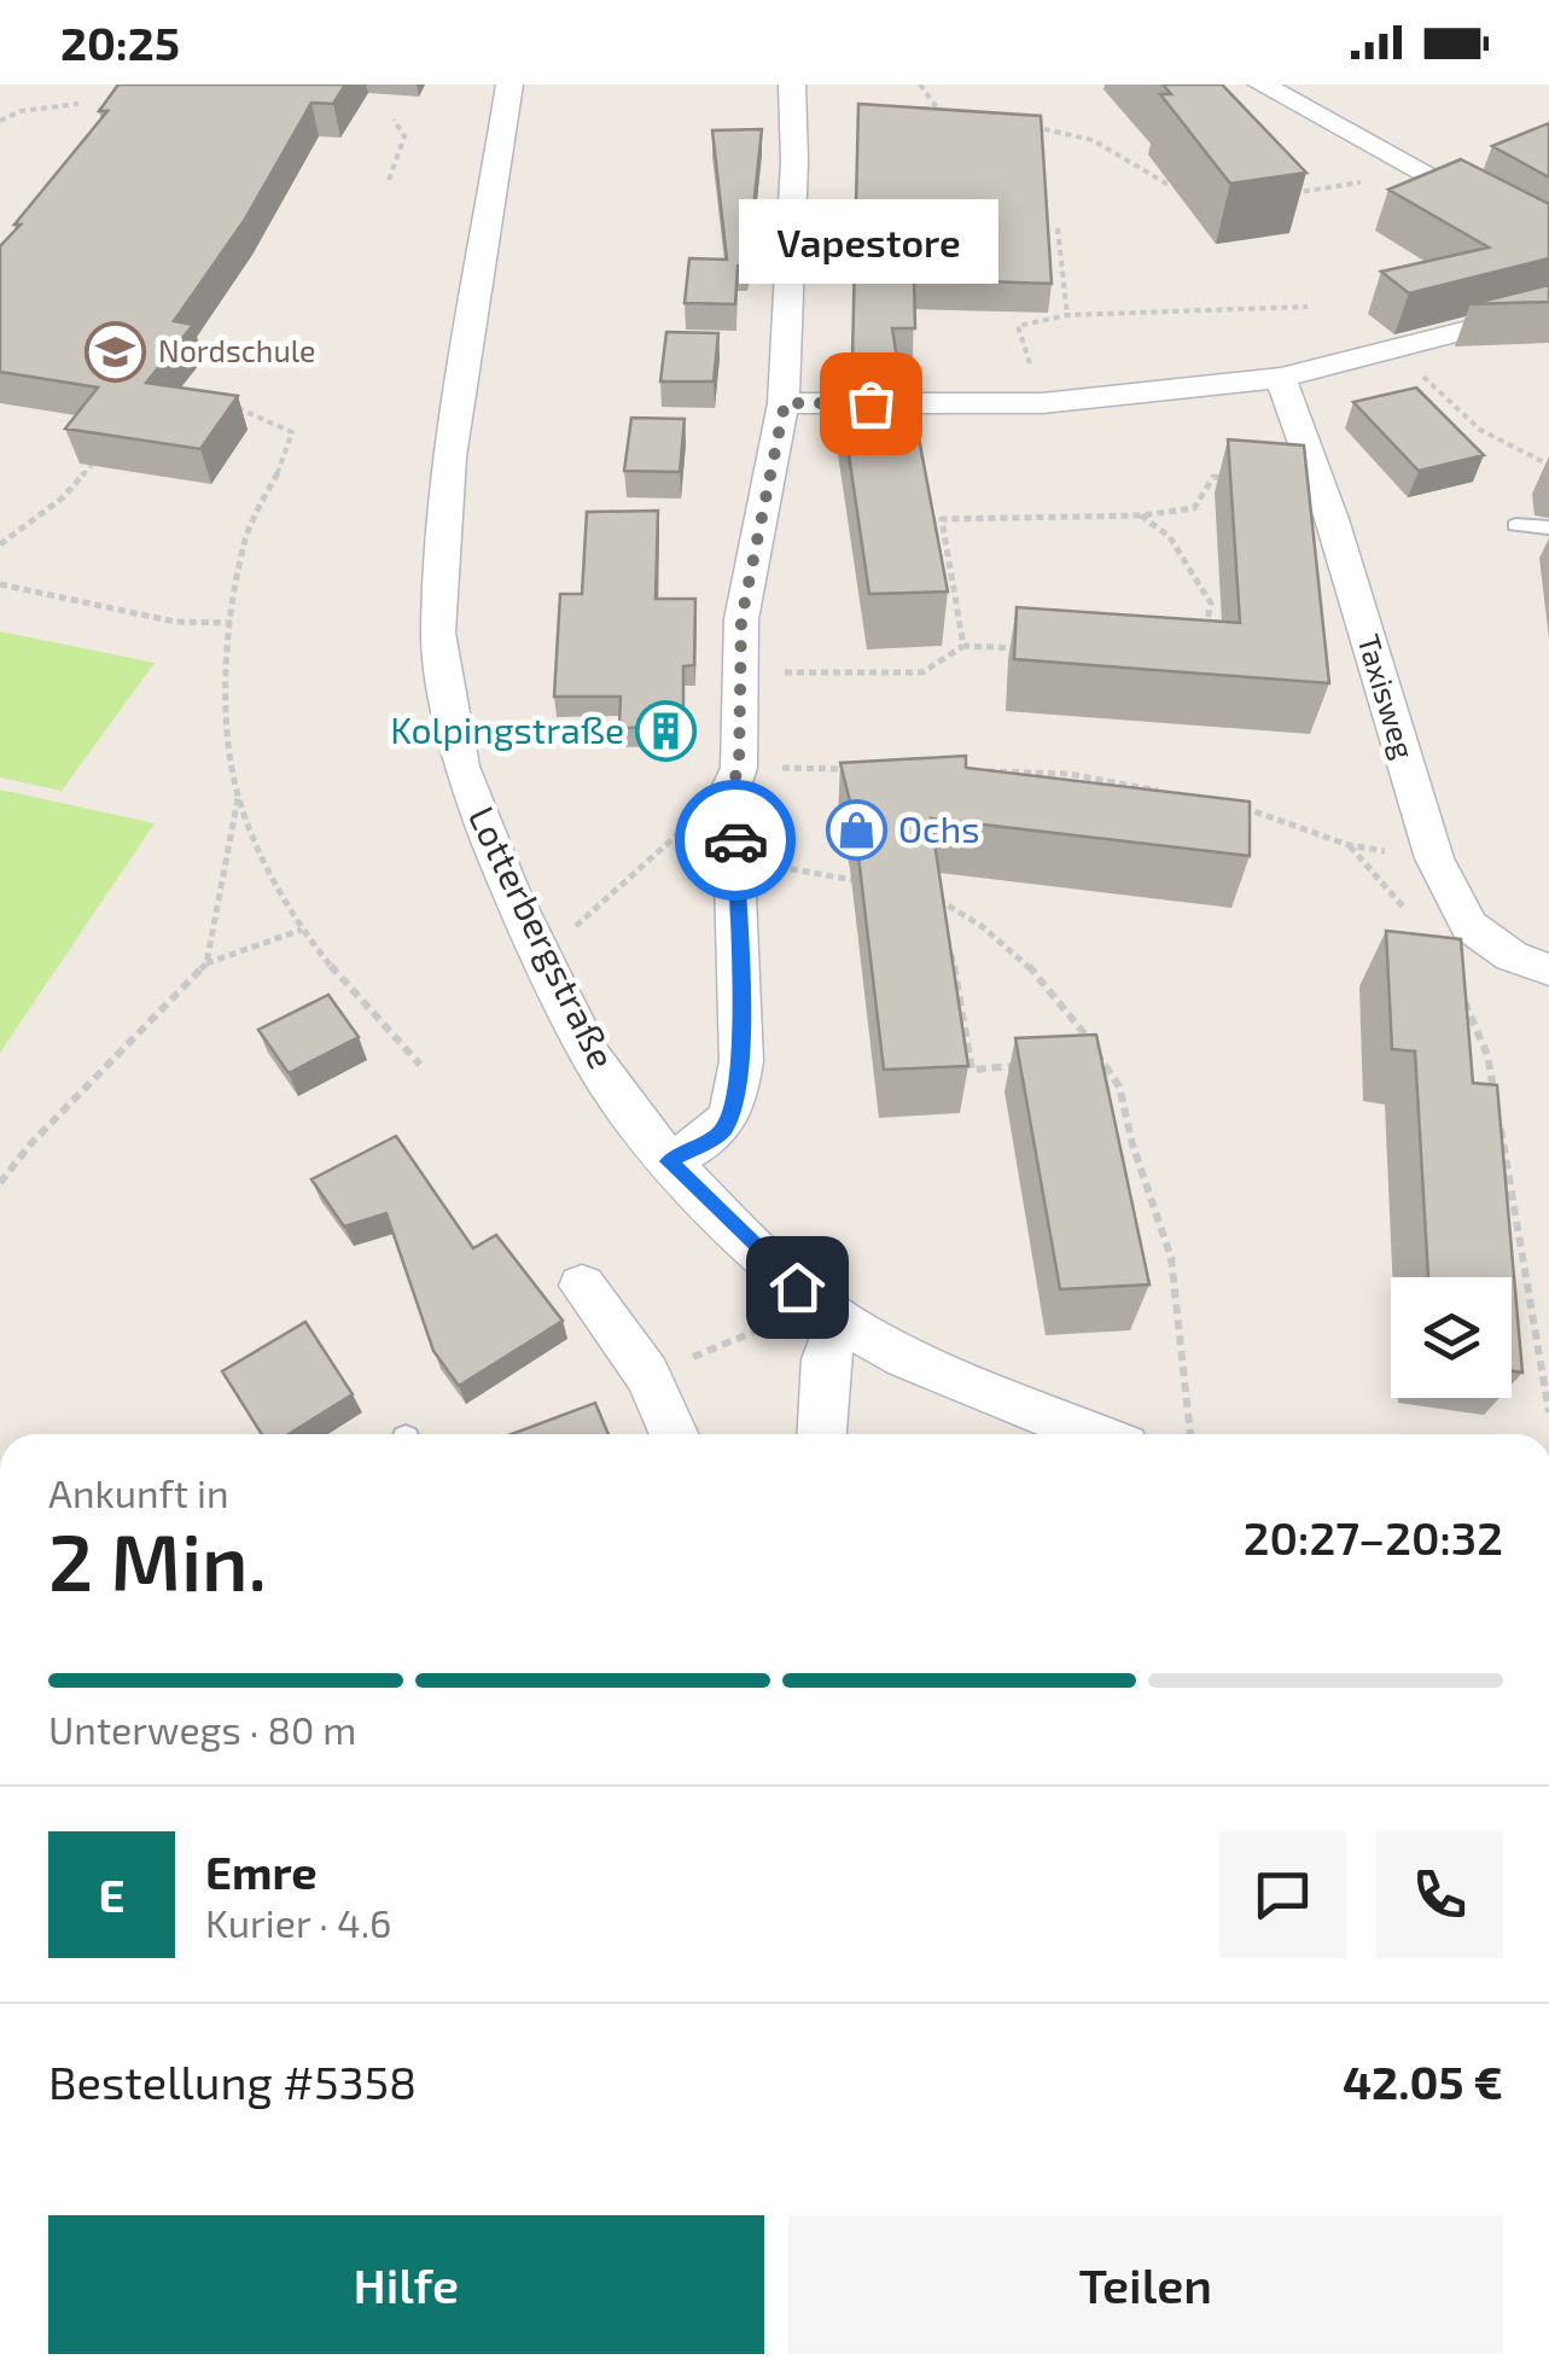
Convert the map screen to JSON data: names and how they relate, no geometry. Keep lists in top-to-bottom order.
{
  "streets": {
    "street": ["Taxisweg", "Lotterbergstraße"]
  },
  "places": {
    "school or university": ["Nordschule"],
    "other": ["Vapestore"],
    "building": ["Kolpingstraße"],
    "shop": ["Ochs"]
  },
  "page": {
    "status": "20:25",
    "bubble": "Vapestore",
    "heading": ["2 Min.", "Ankunft in", "20:27–20:32"],
    "panel": [
      "Emre",
      "Kurier · 4.6",
      "Bestellung #5358",
      "42.05 €"
    ],
    "bar": "Unterwegs · 80 m",
    "round": "E",
    "buttons": ["Hilfe", "Teilen"]
  }
}
